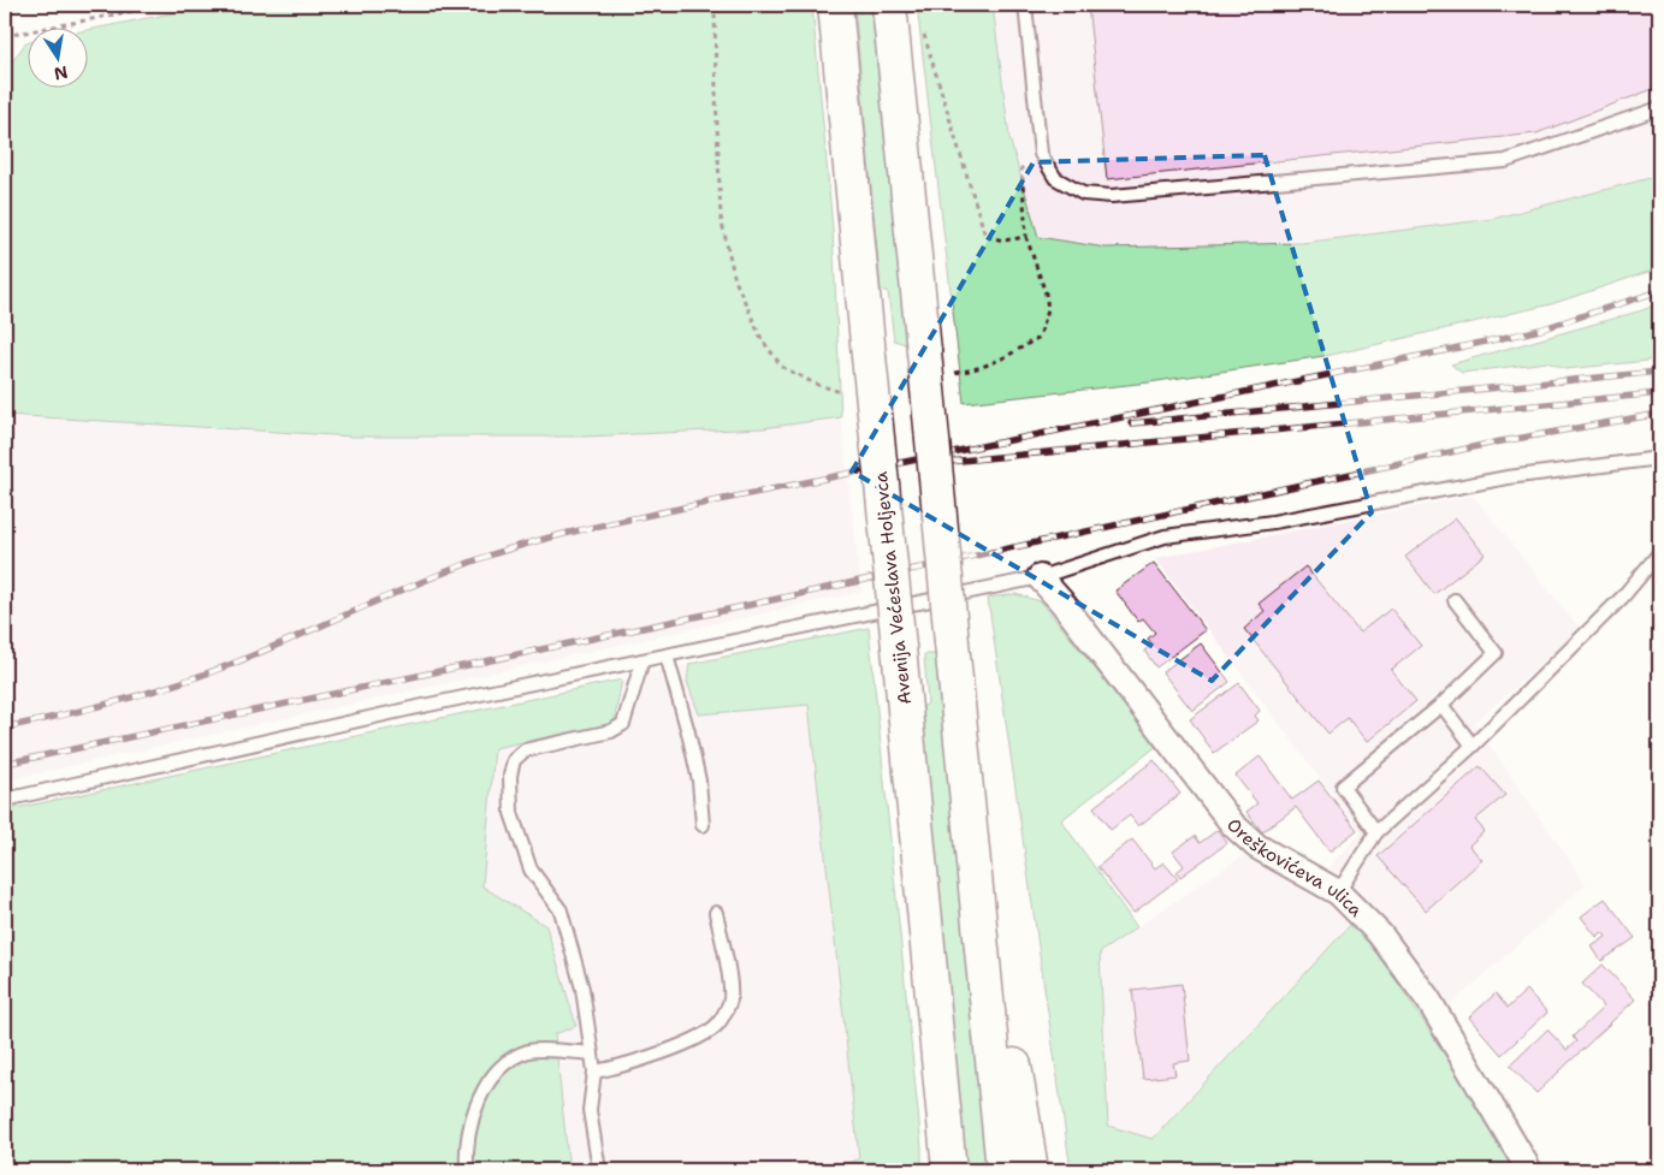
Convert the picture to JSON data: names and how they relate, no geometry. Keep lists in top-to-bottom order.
{
  "streets": {
    "main road": ["Avenija Većeslava Holjevca"],
    "street": ["Oreškovićeva ulica"]
  },
  "north": "bottom"
}
